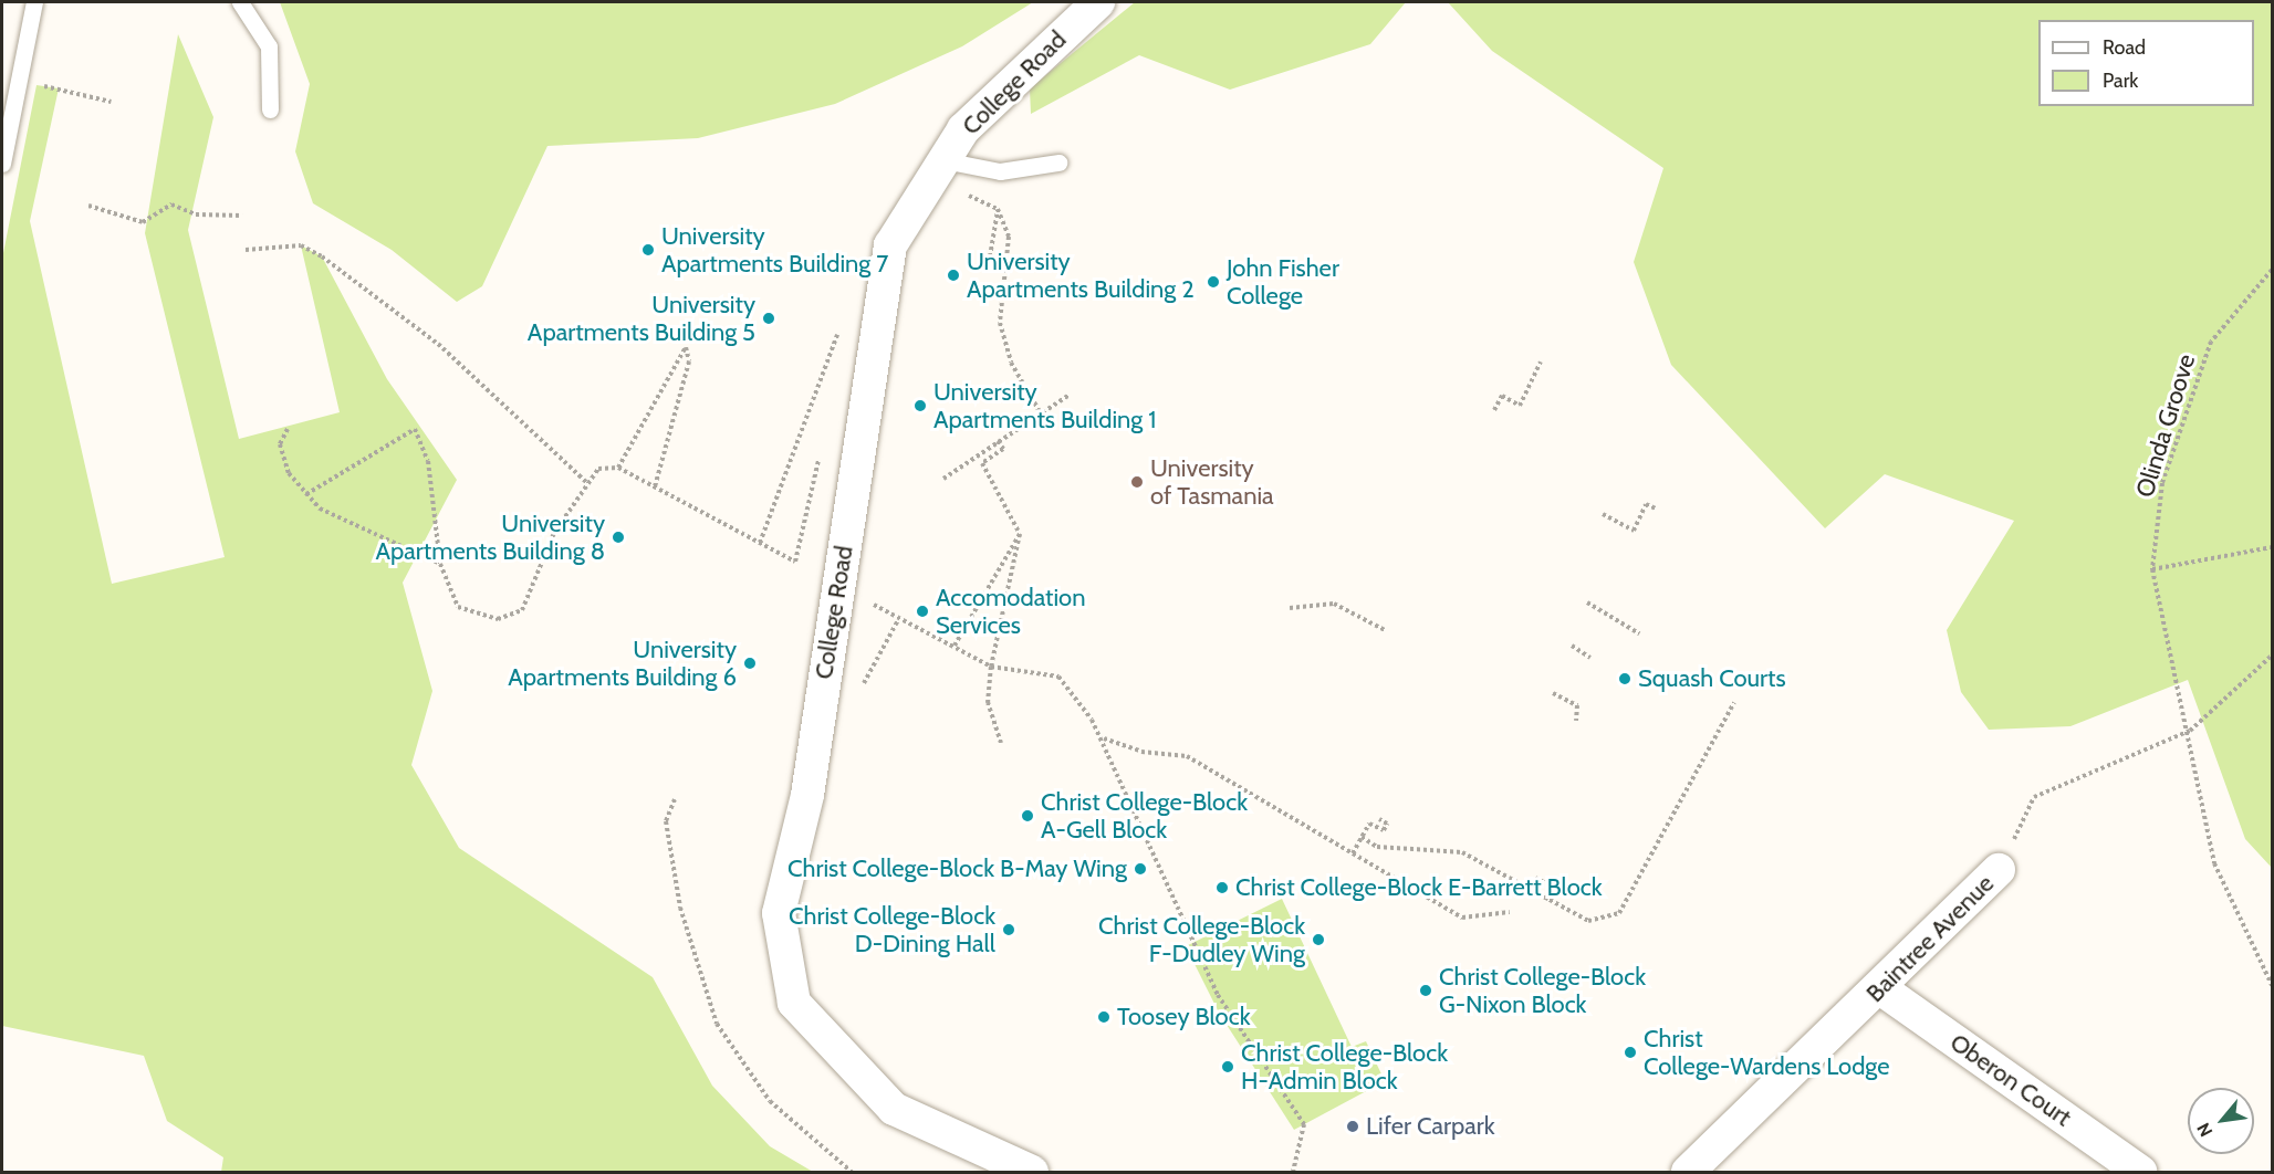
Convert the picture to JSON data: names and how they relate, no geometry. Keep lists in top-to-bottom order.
{
  "streets": {
    "street": ["College Road", "Baintree Avenue", "Oberon Court"],
    "path": ["Olinda Groove"]
  },
  "crossings": [
    ["Baintree Avenue", "Oberon Court"]
  ],
  "places": [
    "University Apartments Building 7",
    "University Apartments Building 2",
    "John Fisher College",
    "University Apartments Building 5",
    "University Apartments Building 1",
    "University of Tasmania",
    "University Apartments Building 8",
    "Accomodation Services",
    "University Apartments Building 6",
    "Squash Courts",
    "Christ College-Block A-Gell Block",
    "Christ College-Block B-May Wing",
    "Christ College-Block E-Barrett Block",
    "Christ College-Block D-Dining Hall",
    "Christ College-Block F-Dudley Wing",
    "Christ College-Block G-Nixon Block",
    "Toosey Block",
    "Christ College-Wardens Lodge",
    "Christ College-Block H-Admin Block",
    "Lifer Carpark"
  ],
  "legend": ["Road", "Park"],
  "north": "bottom left"
}
